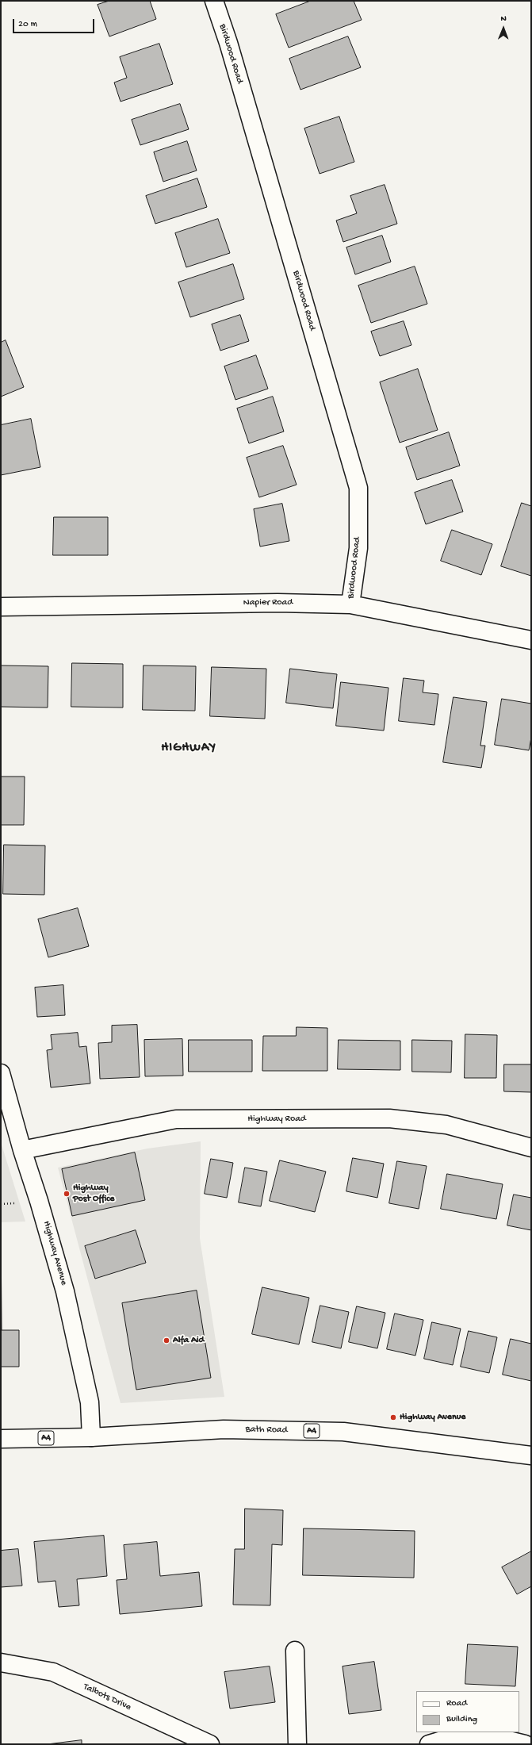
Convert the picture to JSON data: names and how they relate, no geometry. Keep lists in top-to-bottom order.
{
  "streets": {
    "street": [
      "Birdwood Road",
      "Napier Road",
      "Highway Road",
      "Highway Avenue",
      "Bath Road",
      "A4",
      "Talbots Drive"
    ]
  },
  "crossings": [
    ["Birdwood Road", "Napier Road"],
    ["Highway Road", "Highway Avenue"],
    ["Highway Avenue", "Bath Road"]
  ],
  "districts": ["HIGHWAY"],
  "places": ["Highway Post Office", "Alfa Aid", "Highway Avenue"],
  "legend": ["Road", "Building"],
  "scale_bar": "20 m",
  "north": "top"
}
